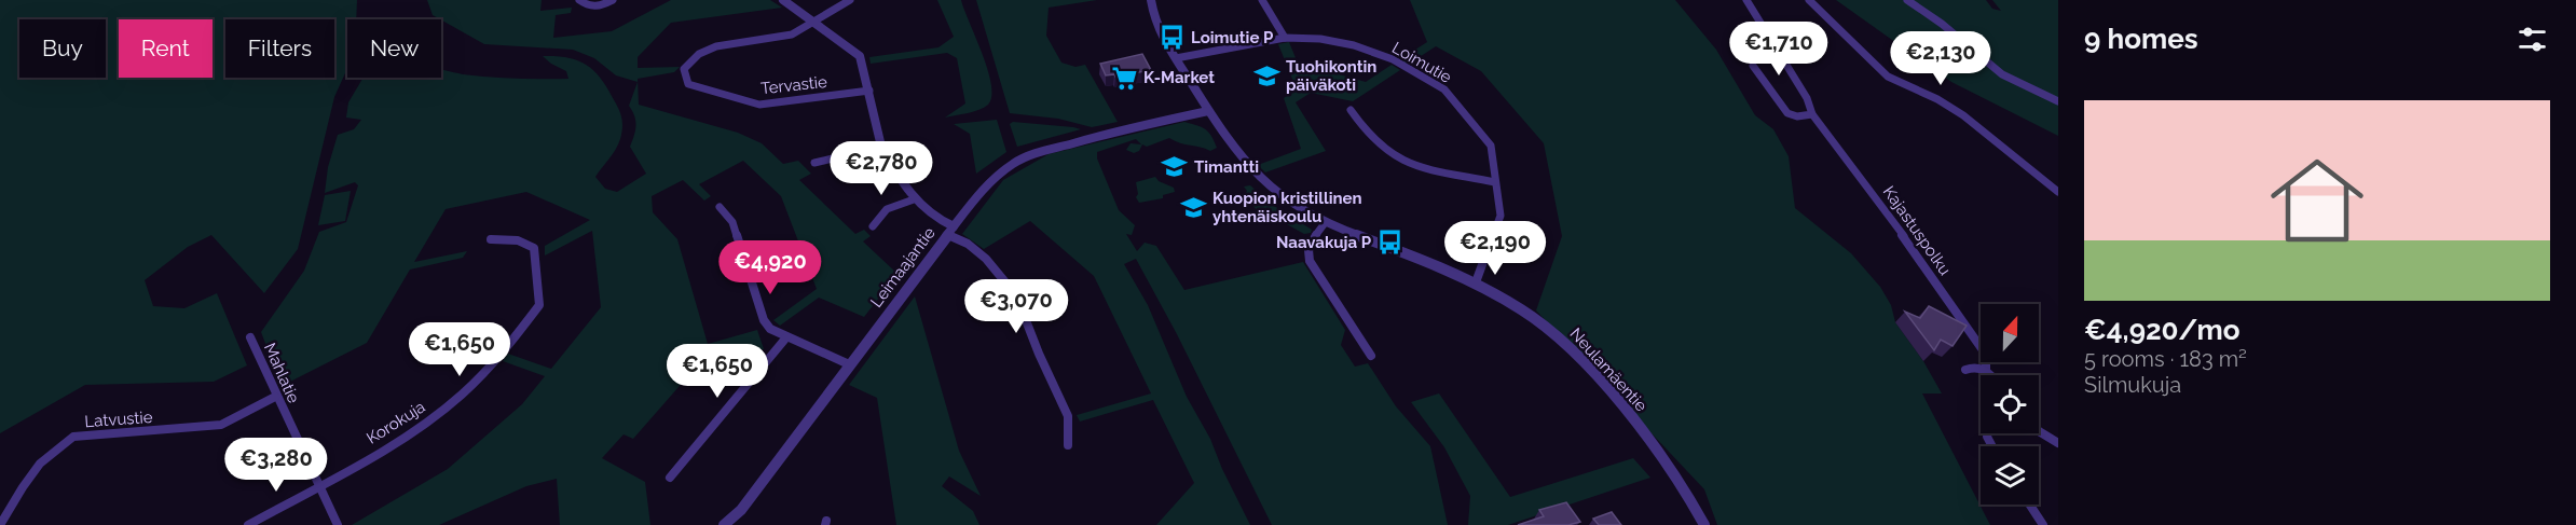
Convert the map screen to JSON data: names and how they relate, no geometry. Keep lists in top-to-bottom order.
{
  "streets": {
    "street": [
      "Loimutie",
      "Tervastie",
      "Kajastuspolku",
      "Leimaajantie",
      "Neulamäentie",
      "Mahlatie",
      "Latvustie",
      "Korokuja"
    ]
  },
  "crossings": [
    ["Loimutie", "Neulamäentie"],
    ["Leimaajantie", "Neulamäentie"],
    ["Mahlatie", "Latvustie"],
    ["Mahlatie", "Korokuja"]
  ],
  "places": {
    "bus stop": ["Loimutie P", "Naavakuja P"],
    "school or university": ["Tuohikontin päiväkoti", "Timantti", "Kuopion kristillinen yhtenäiskoulu"],
    "supermarket": ["K-Market"]
  },
  "north": "top",
  "page": {
    "heading": "9 homes",
    "chip": [
      "Buy",
      "Rent",
      "Filters",
      "New"
    ],
    "price": [
      "€1,710",
      "€2,130",
      "€2,780",
      "€2,190",
      "€4,920",
      "€3,070",
      "€1,650",
      "€1,650",
      "€3,280"
    ],
    "list": [
      {
        "name": "€4,920/mo",
        "note": "5 rooms · 183 m² · Silmukuja"
      }
    ]
  }
}
